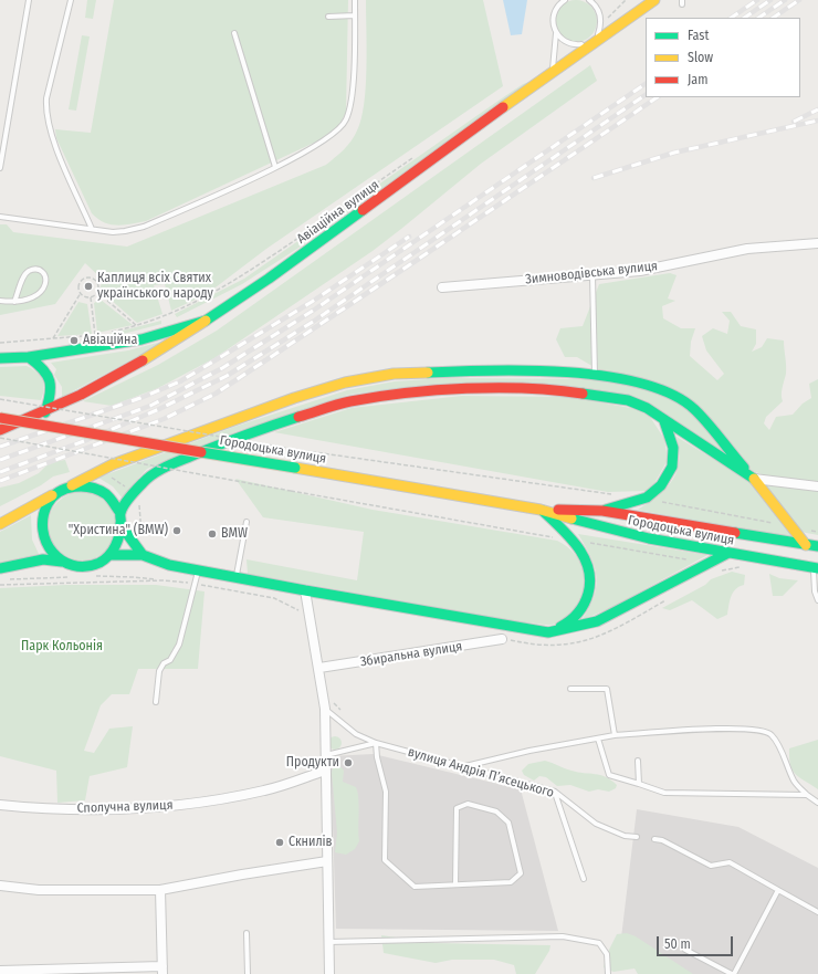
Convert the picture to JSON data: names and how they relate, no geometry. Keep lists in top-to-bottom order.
{
  "streets": {
    "street": [
      "Авіаційна вулиця",
      "Зимноводівська вулиця",
      "Городоцька вулиця",
      "Збиральна вулиця",
      "Сполучна вулиця"
    ],
    "lane": ["вулиця Андрія Пʼясецького"]
  },
  "parks": ["Парк Кольонія"],
  "places": [
    "Каплиця всіх Святих українського народу",
    "Авіаційна",
    "\"Христина\" (BMW)",
    "BMW",
    "Продукти",
    "Скнилів"
  ],
  "legend": ["Fast", "Slow", "Jam"],
  "scale_bar": "50 m"
}
